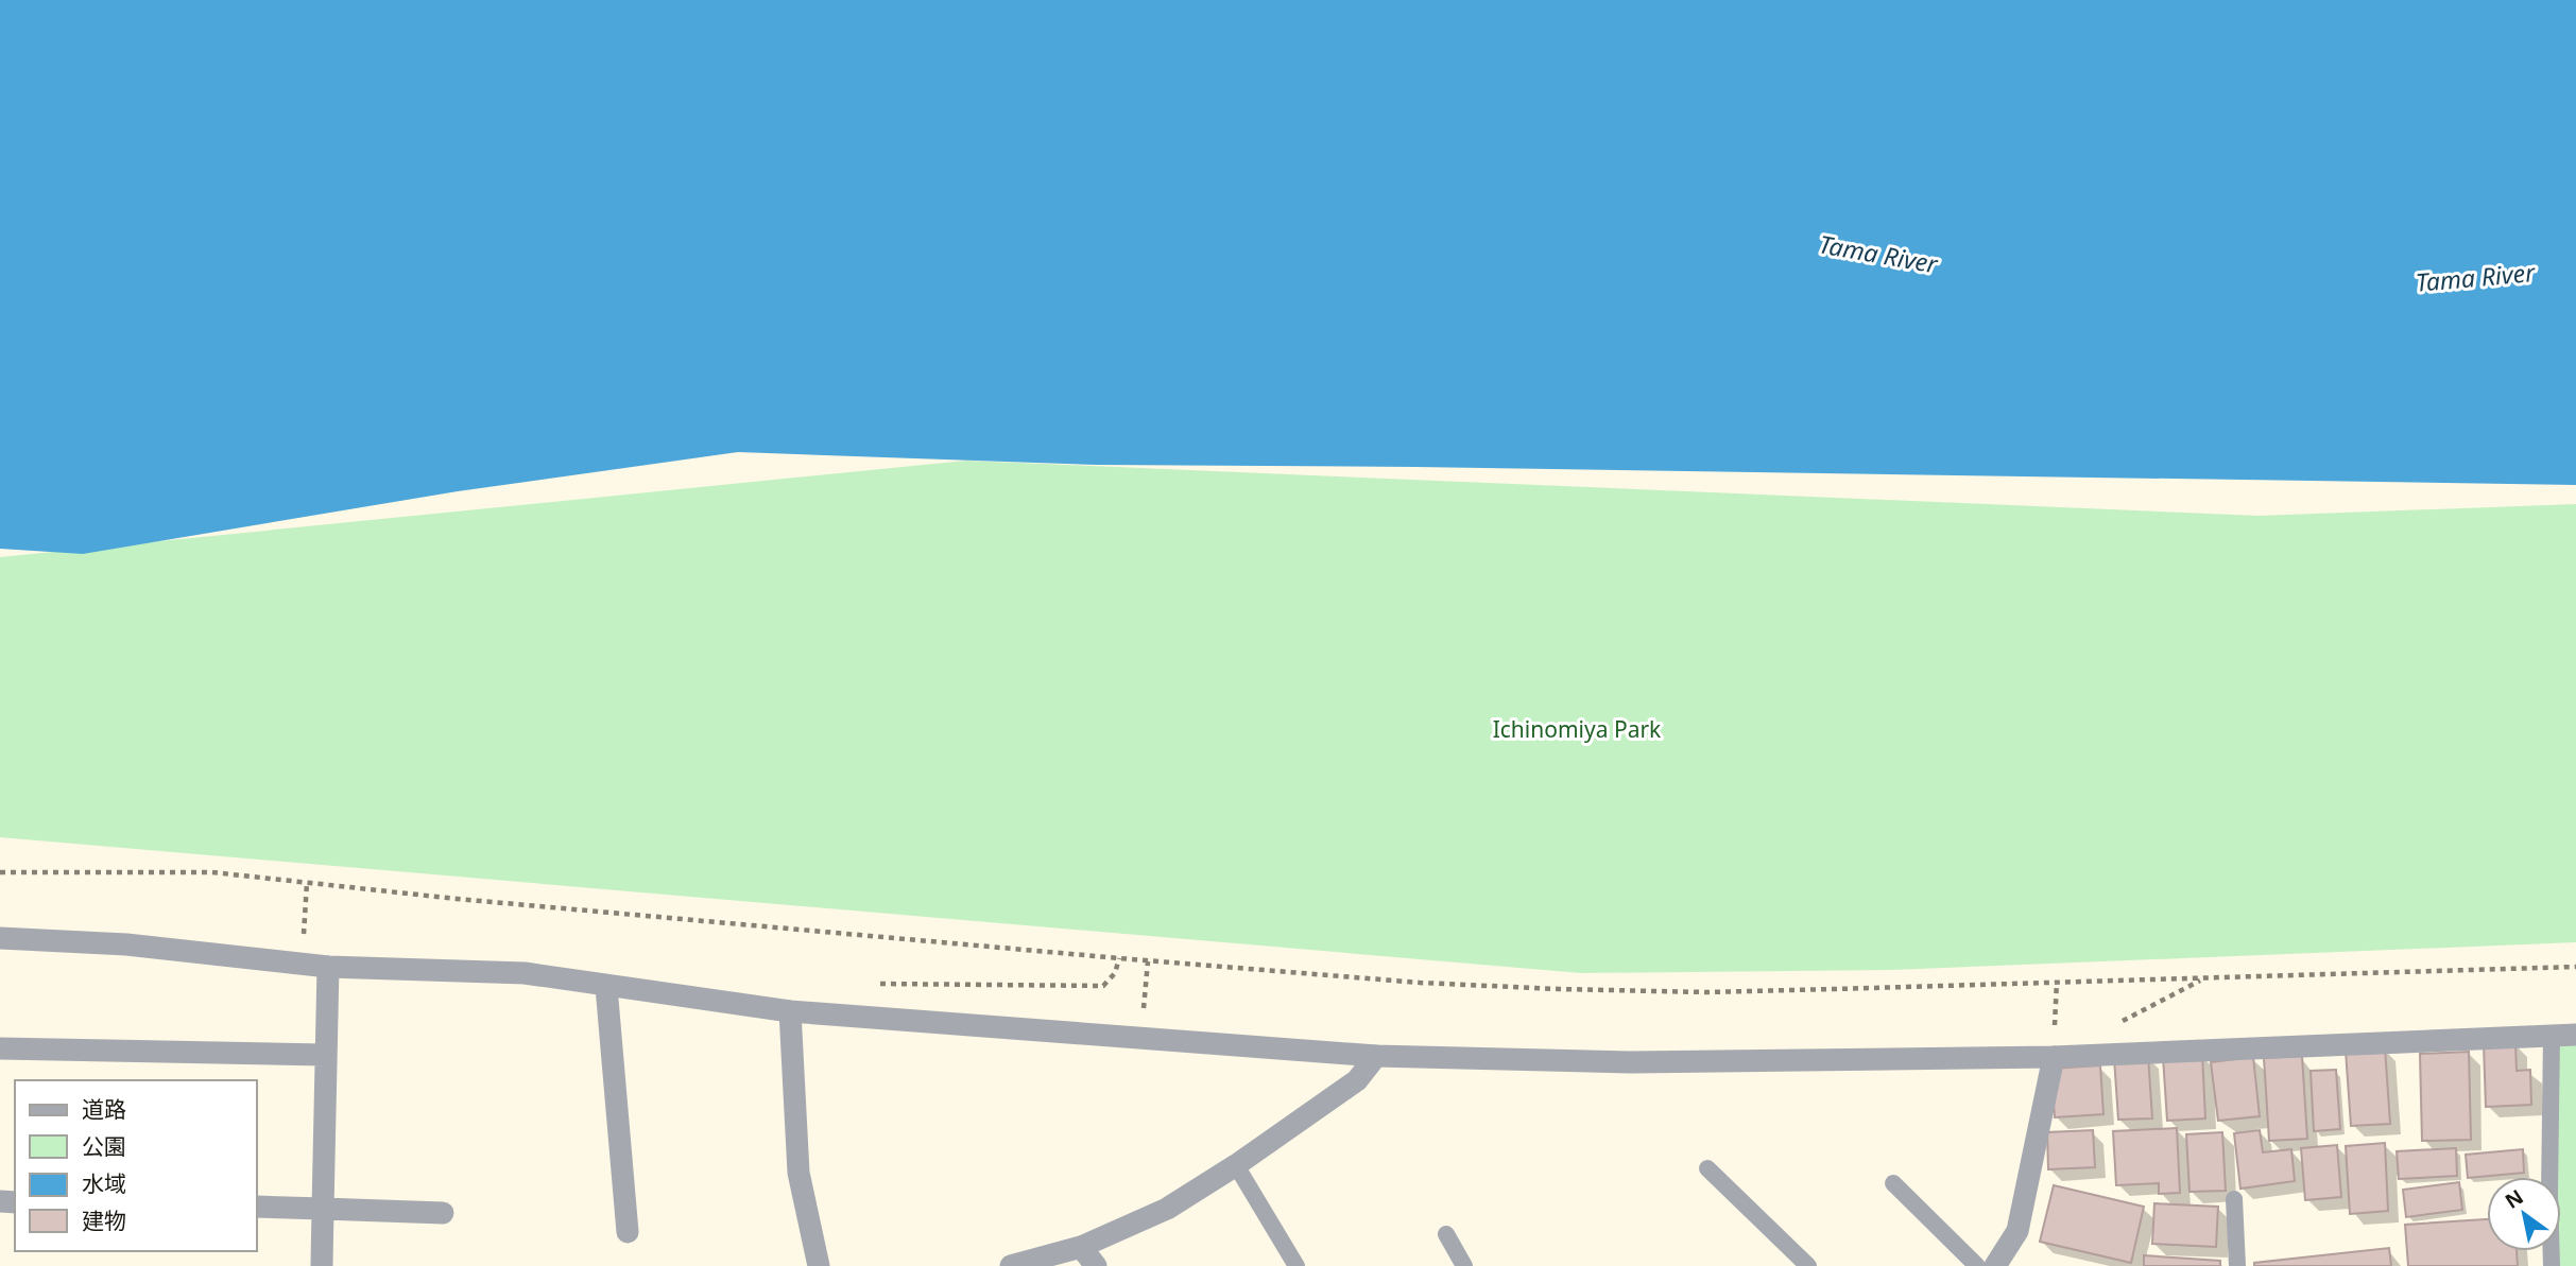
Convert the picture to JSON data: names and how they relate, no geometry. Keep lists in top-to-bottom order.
{
  "water": ["Tama River"],
  "parks": ["Ichinomiya Park"],
  "legend": [
    "道路",
    "公園",
    "水域",
    "建物"
  ],
  "north": "top left"
}
